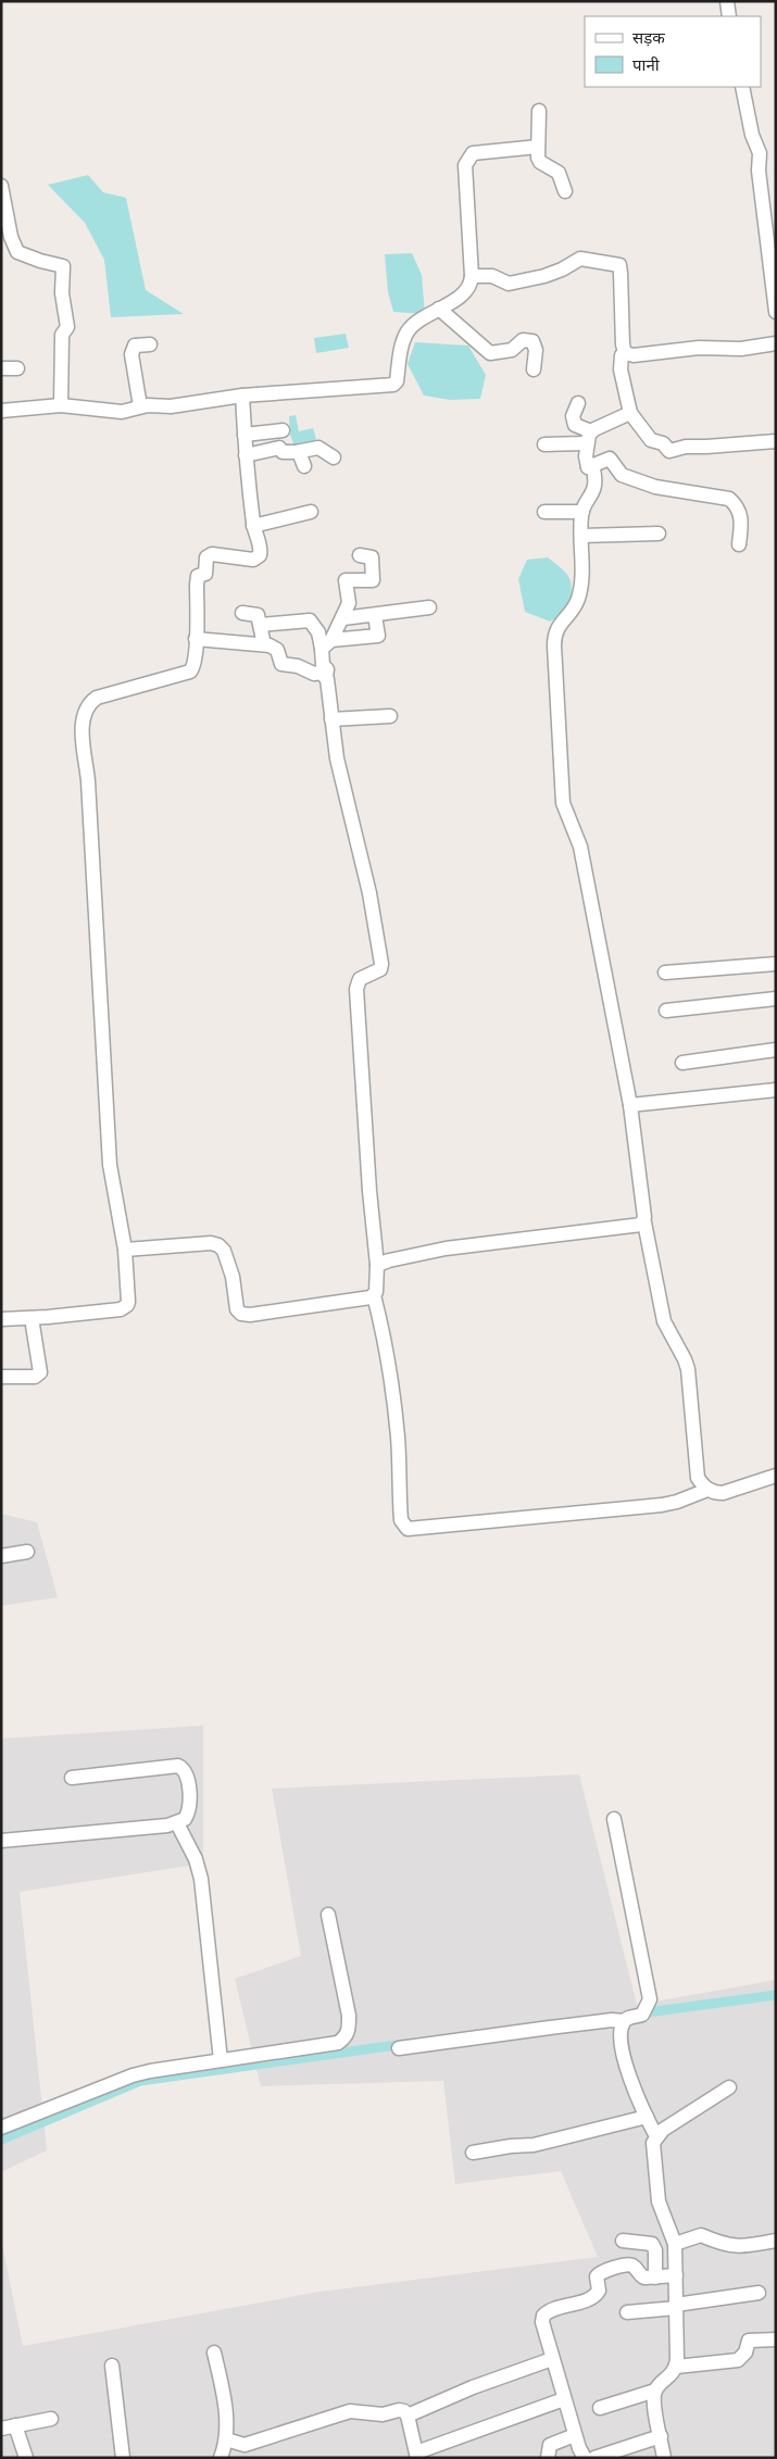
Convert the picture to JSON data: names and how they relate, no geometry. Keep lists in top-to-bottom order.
{
  "legend": ["सड़क", "पानी"]
}
